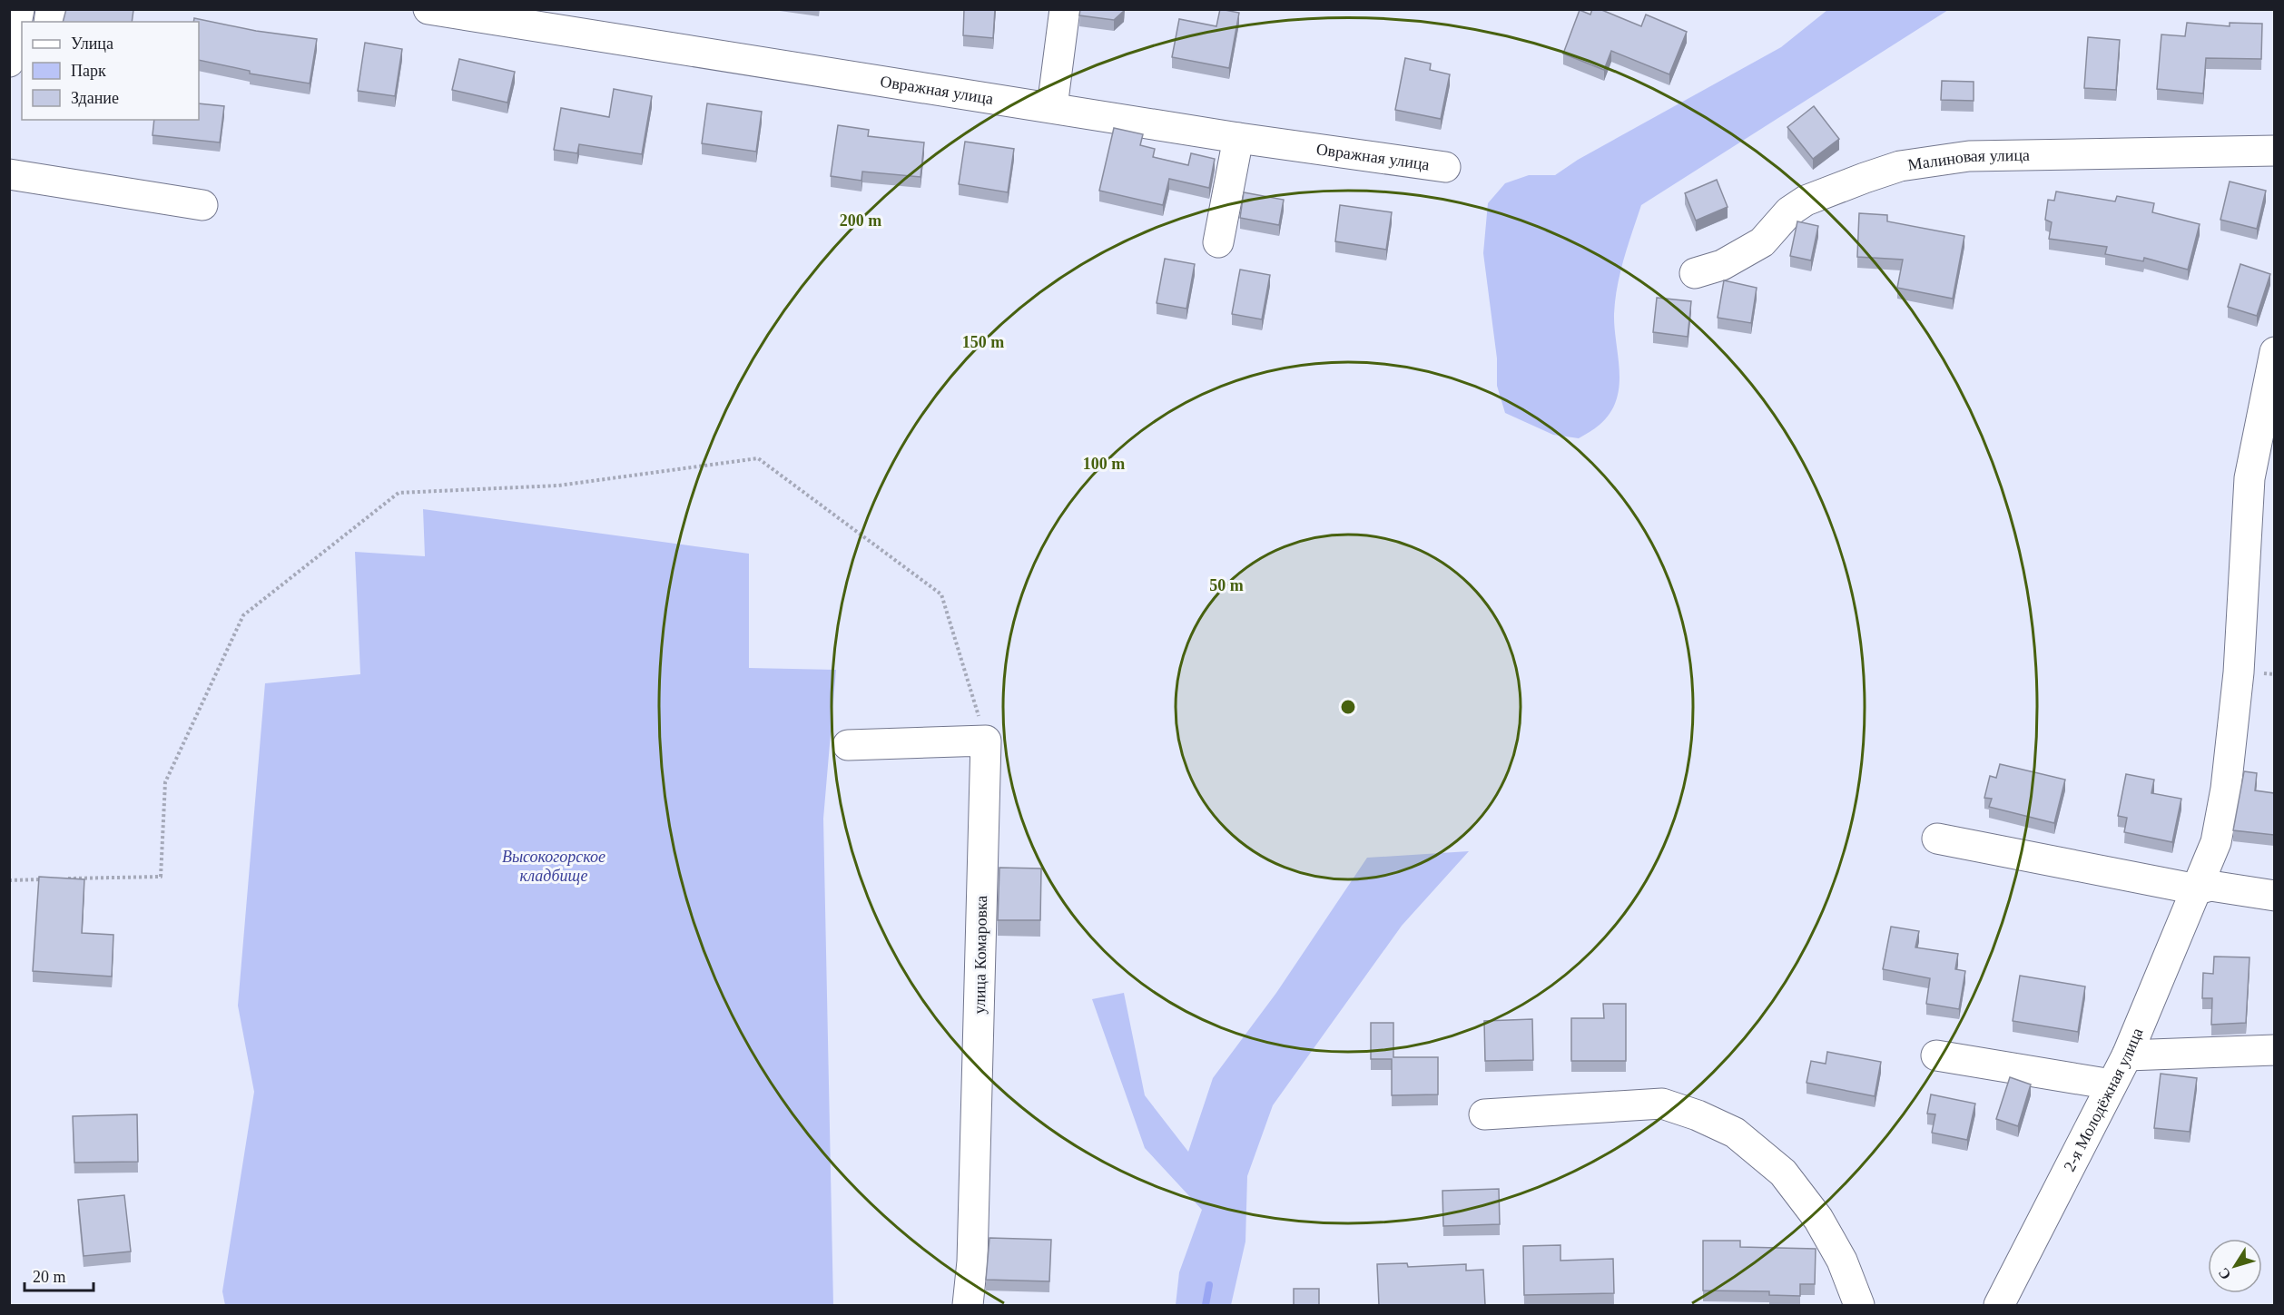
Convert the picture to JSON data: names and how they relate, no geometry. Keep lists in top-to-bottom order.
{
  "streets": {
    "street": [
      "Овражная улица",
      "Малиновая улица",
      "улица Комаровка",
      "2-я Молодёжная улица"
    ]
  },
  "parks": ["Высокогорское кладбище"],
  "legend": ["Улица", "Парк", "Здание"],
  "scale_bar": "20 m",
  "north": "bottom left",
  "rings": [
    "200 m",
    "150 m",
    "100 m",
    "50 m"
  ]
}
